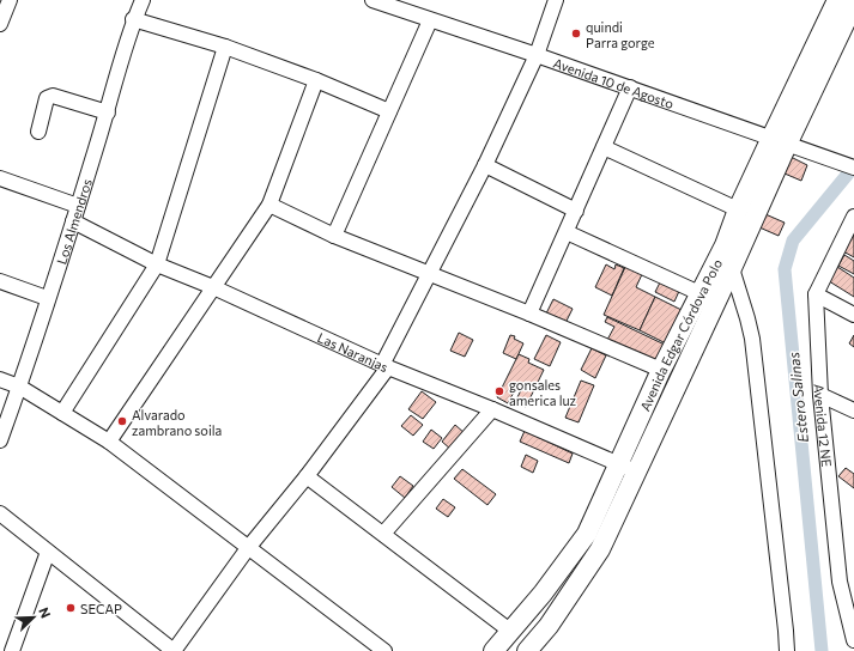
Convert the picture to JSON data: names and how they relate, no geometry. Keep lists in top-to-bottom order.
{
  "streets": {
    "main road": ["Avenida Edgar Córdova Polo"],
    "street": [
      "Avenida 10 de Agosto",
      "Los Almendros",
      "Las Naranjas",
      "Avenida 12 NE"
    ]
  },
  "crossings": [
    ["Avenida 10 de Agosto", "Avenida Edgar Córdova Polo"],
    ["Los Almendros", "Las Naranjas"],
    ["Avenida Edgar Córdova Polo", "Las Naranjas"]
  ],
  "water": ["Estero Salinas"],
  "places": [
    "quindi Parra gorge",
    "gonsales america luz",
    "Alvarado zambrano soila",
    "SECAP"
  ],
  "north": "top right"
}
